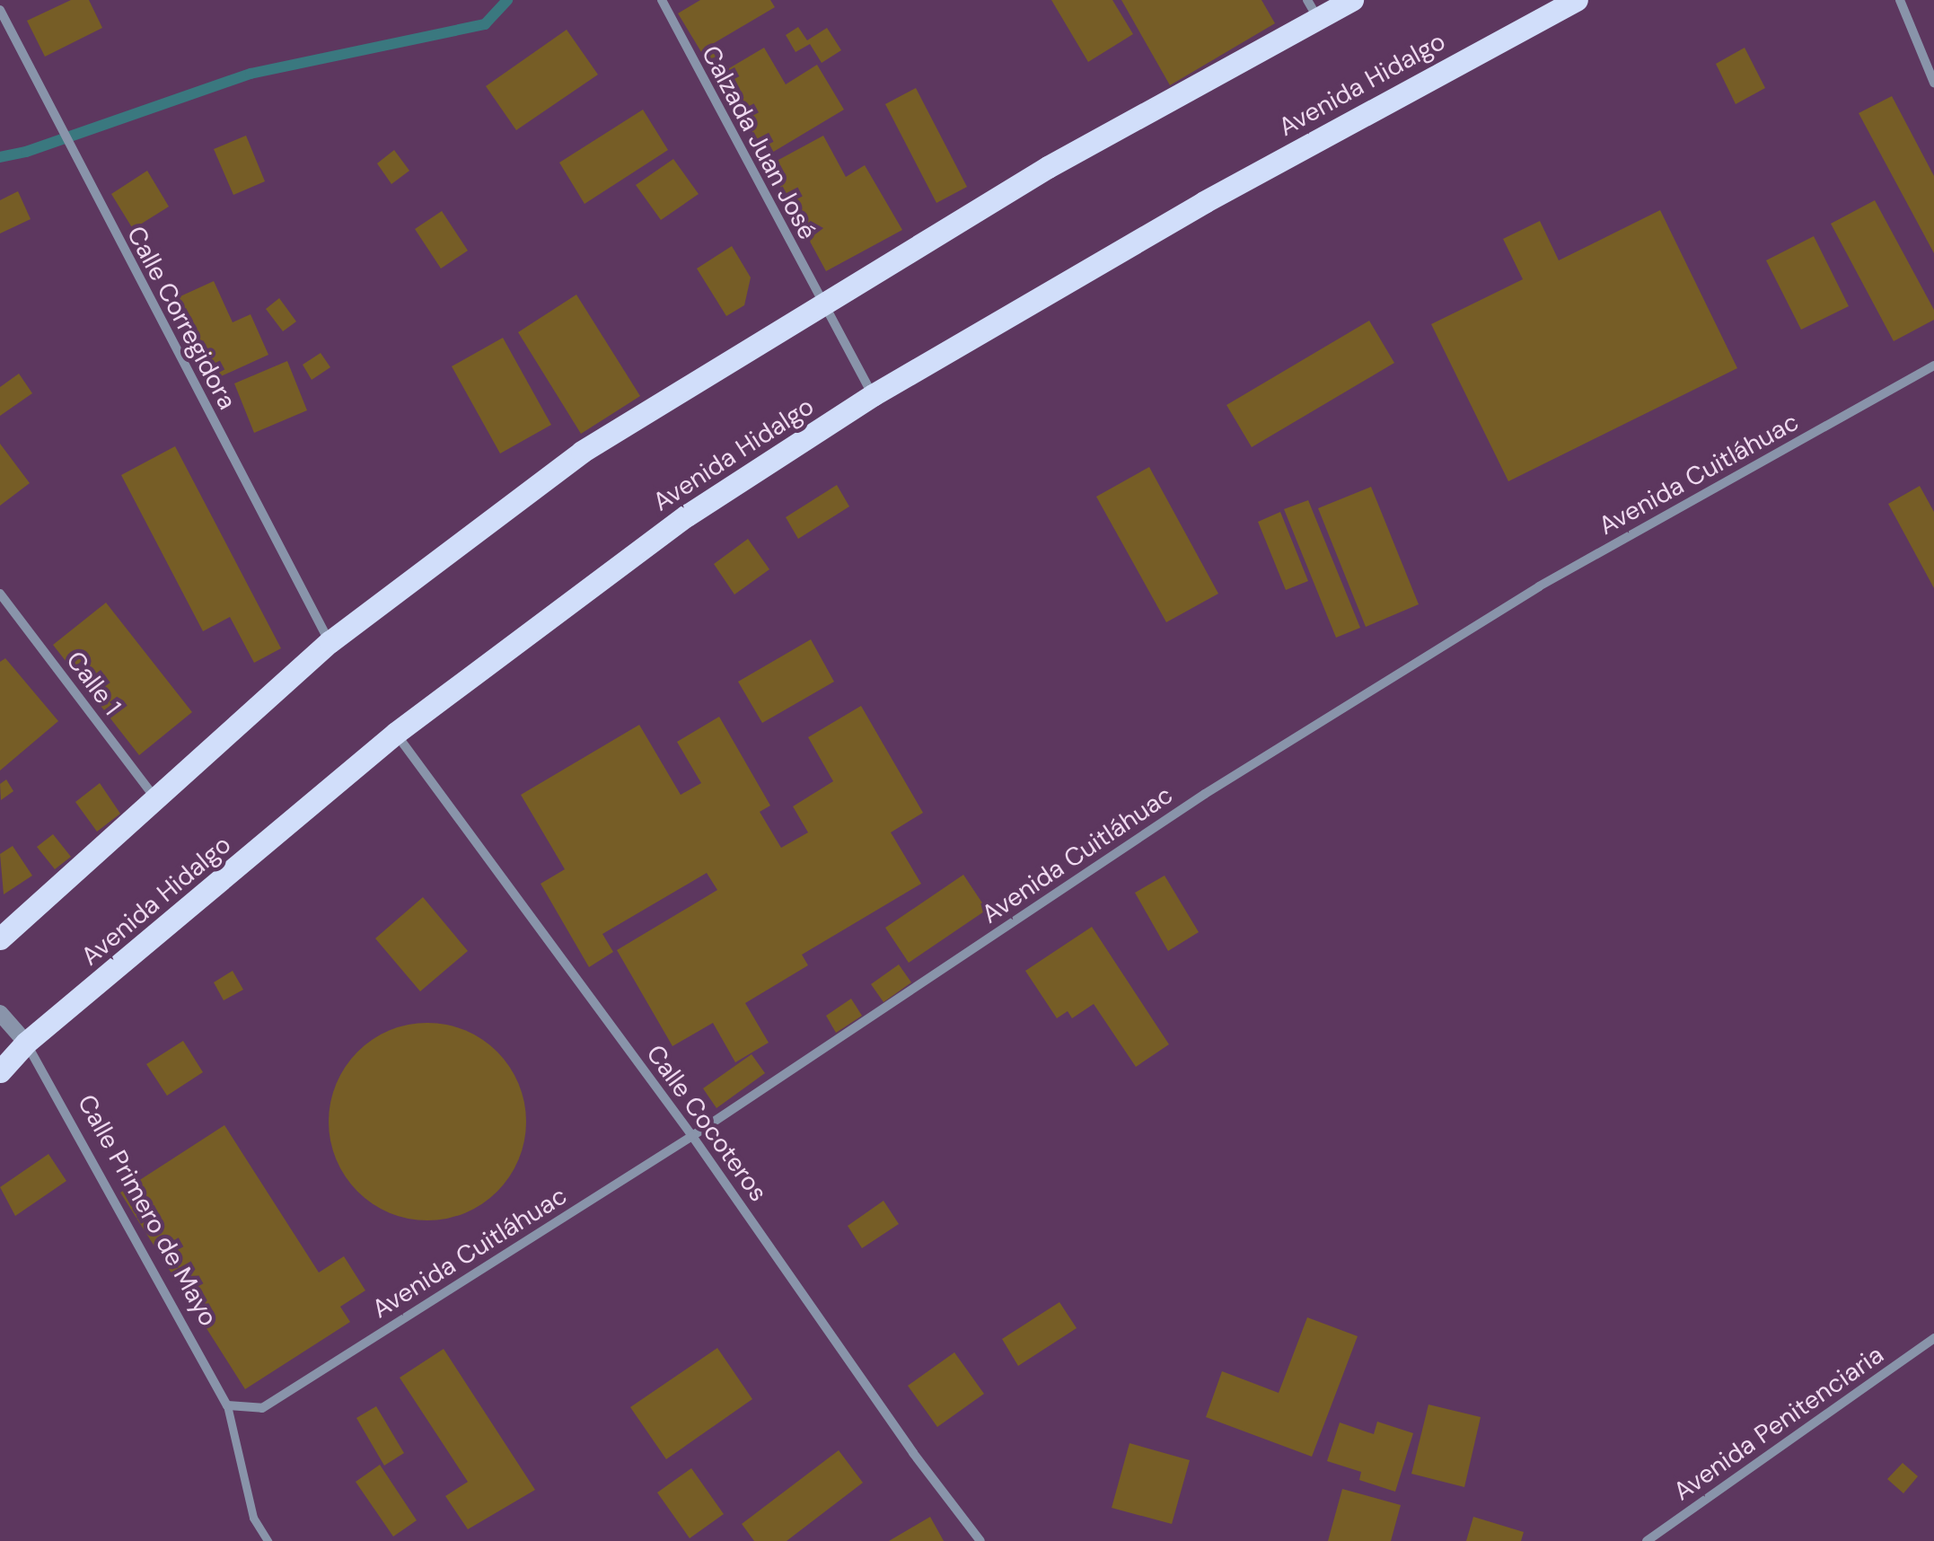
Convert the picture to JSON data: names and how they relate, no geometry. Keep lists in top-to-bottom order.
{
  "streets": {
    "main road": ["Avenida Hidalgo"],
    "street": [
      "Calzada Juan José",
      "Calle Corregidora",
      "Avenida Cuitláhuac",
      "Calle 1",
      "Calle Cocoteros",
      "Calle Primero de Mayo",
      "Avenida Penitenciaria"
    ]
  },
  "crossings": [
    ["Avenida Hidalgo", "Calzada Juan José"],
    ["Avenida Hidalgo", "Calle Cocoteros"],
    ["Avenida Hidalgo", "Calle Primero de Mayo"],
    ["Avenida Cuitláhuac", "Calle Cocoteros"],
    ["Avenida Cuitláhuac", "Calle Primero de Mayo"]
  ]
}
